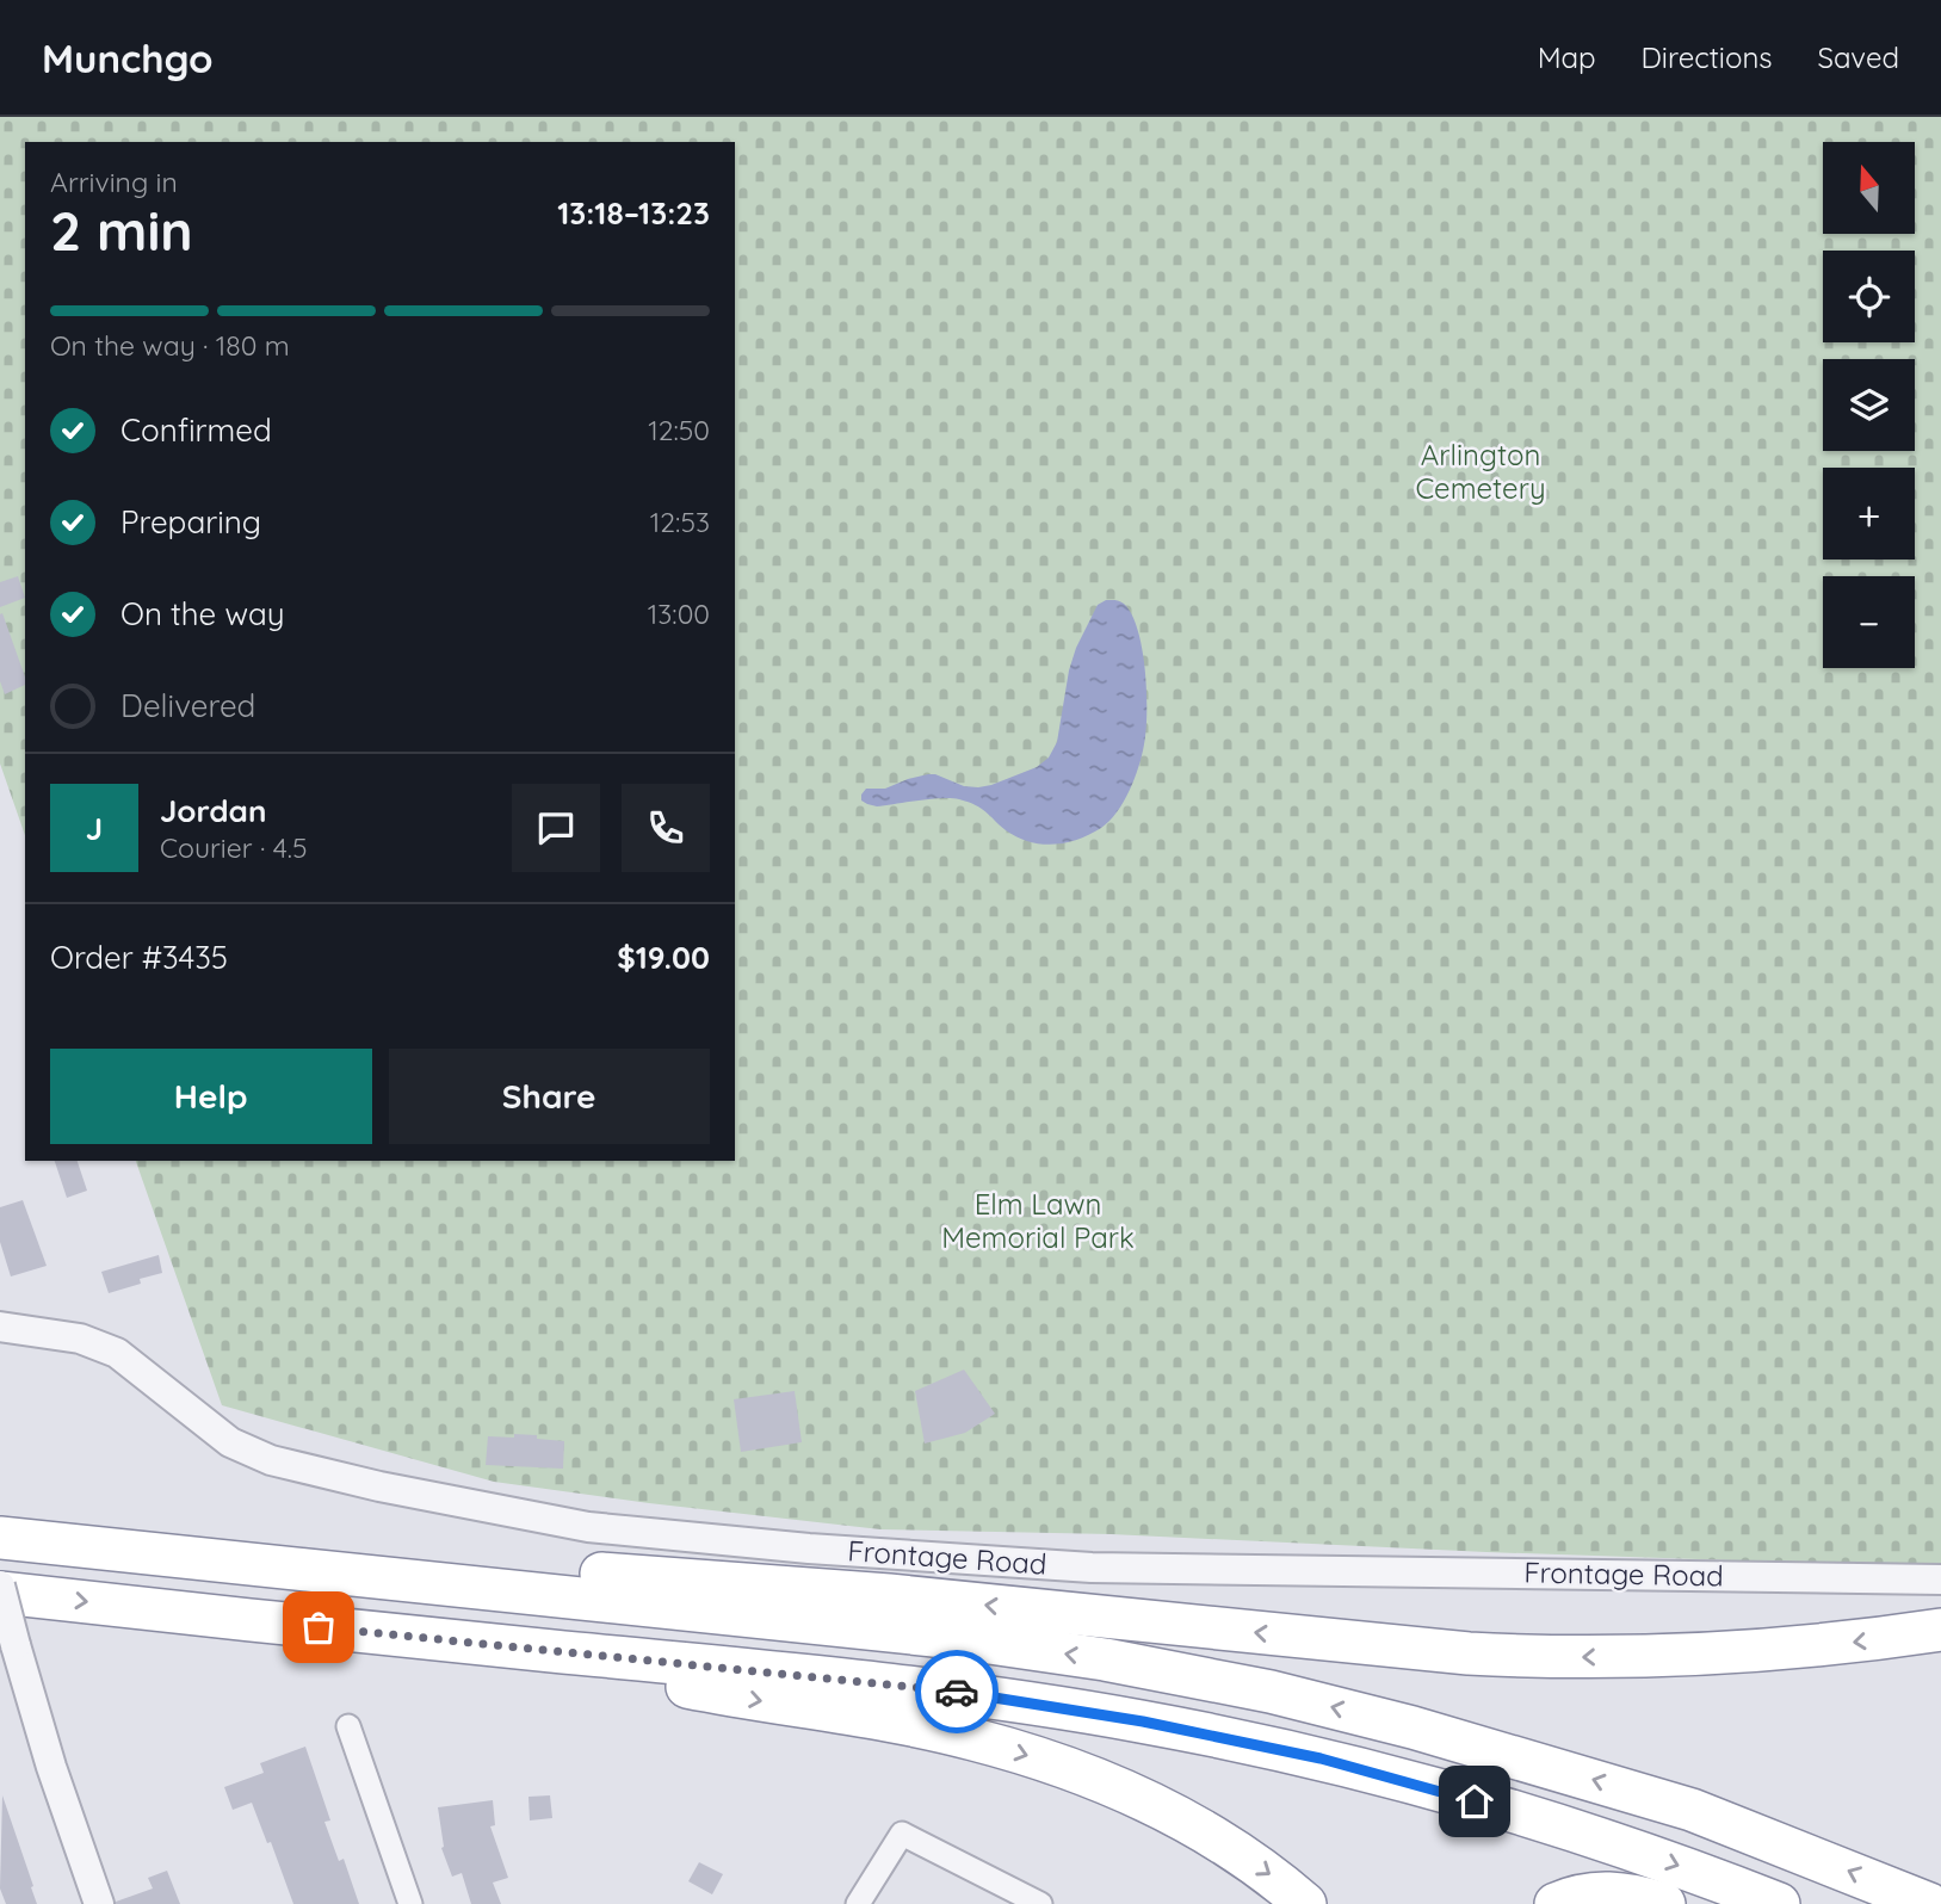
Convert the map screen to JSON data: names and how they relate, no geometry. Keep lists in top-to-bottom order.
{
  "streets": {
    "street": ["Frontage Road"]
  },
  "parks": ["Arlington Cemetery", "Elm Lawn Memorial Park"],
  "north": "top",
  "page": {
    "header": "Munchgo",
    "nav": ["Map", "Directions", "Saved"],
    "map_buttons": ["+", "−"],
    "heading": ["2 min", "Arriving in", "13:18–13:23"],
    "panel": [
      "Jordan",
      "Courier · 4.5",
      "Order #3435",
      "$19.00"
    ],
    "bar": "On the way · 180 m",
    "list": [
      ["Confirmed", "12:50"],
      ["Preparing", "12:53"],
      ["On the way", "13:00"],
      "Delivered"
    ],
    "round": "J",
    "buttons": ["Help", "Share"]
  }
}
